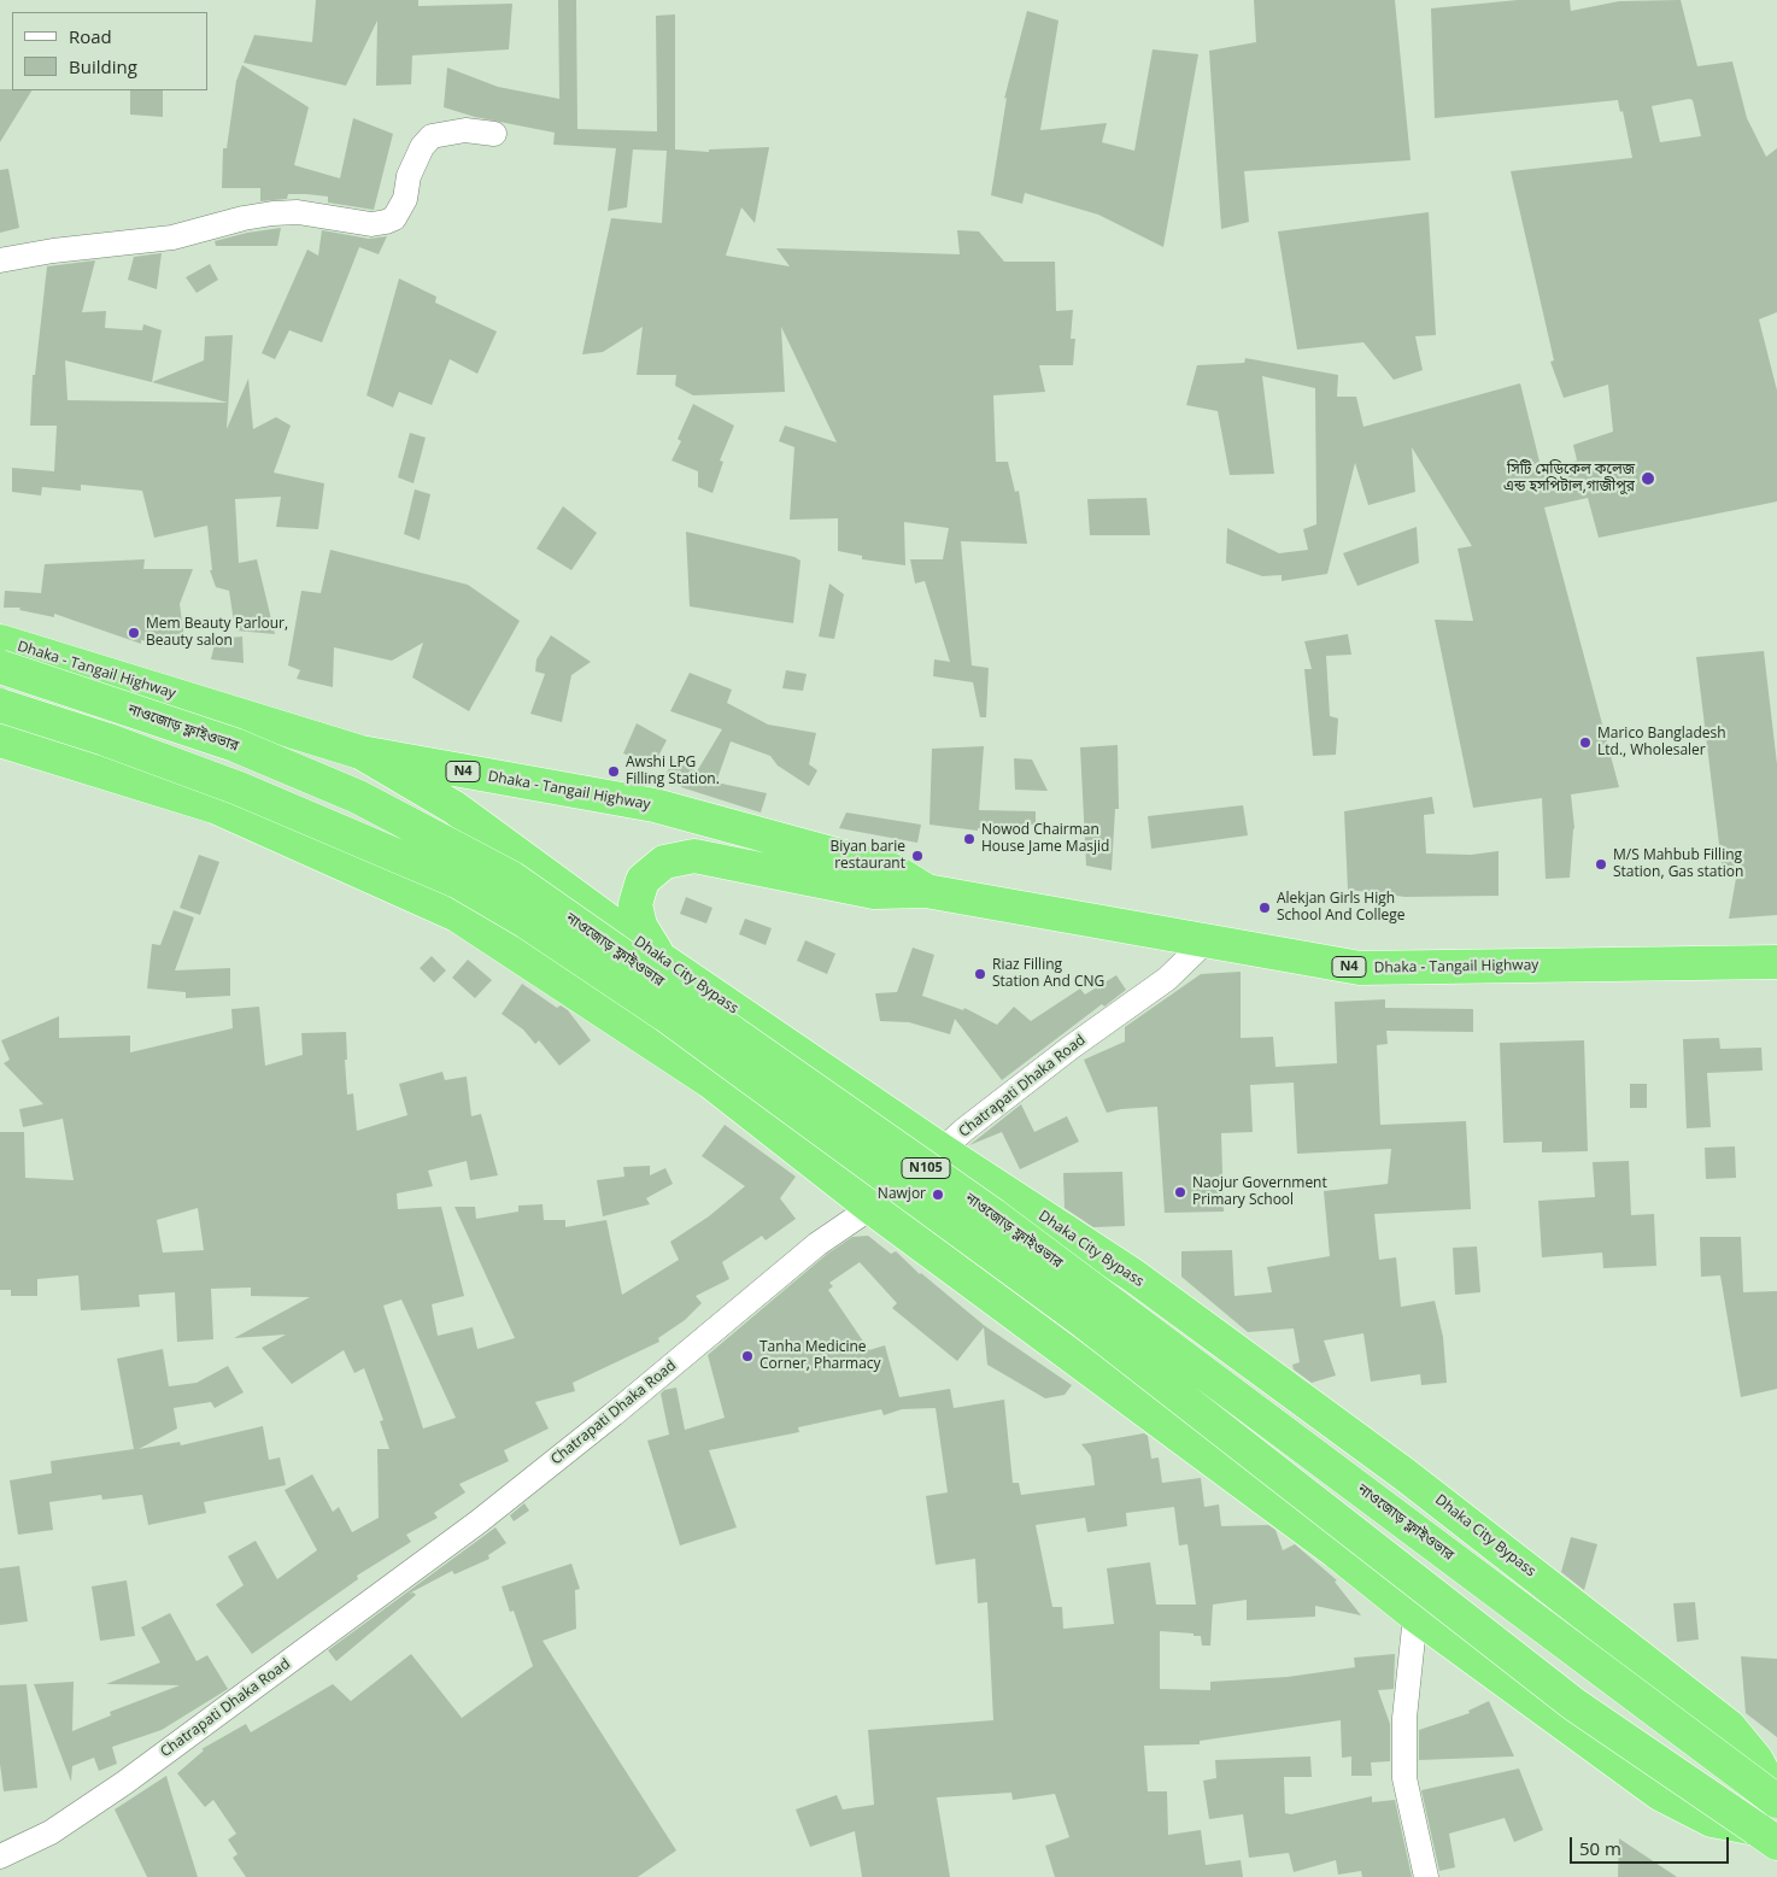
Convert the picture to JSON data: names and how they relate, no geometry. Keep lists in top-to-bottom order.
{
  "streets": {
    "highway": [
      "Dhaka - Tangail Highway",
      "নাওজোড় ফ্লাইওভার",
      "N4",
      "Dhaka City Bypass",
      "N105"
    ],
    "street": ["Chatrapati Dhaka Road"]
  },
  "crossings": [
    ["Dhaka - Tangail Highway", "Dhaka City Bypass"],
    ["Dhaka - Tangail Highway", "Chatrapati Dhaka Road"],
    ["নাওজোড় ফ্লাইওভার", "Dhaka City Bypass"],
    ["Dhaka City Bypass", "Chatrapati Dhaka Road"]
  ],
  "places": [
    "সিটি মেডিকেল কলেজ এন্ড হসপিটাল,গাজীপুর",
    "Mem Beauty Parlour, Beauty salon",
    "Marico Bangladesh Ltd., Wholesaler",
    "Awshi LPG Filling Station.",
    "Nowod Chairman House Jame Masjid",
    "Biyan barie restaurant",
    "M/S Mahbub Filling Station, Gas station",
    "Alekjan Girls High School And College",
    "Riaz Filling Station And CNG",
    "Naojur Government Primary School",
    "Nawjor",
    "Tanha Medicine Corner, Pharmacy"
  ],
  "legend": ["Road", "Building"],
  "scale_bar": "50 m"
}
